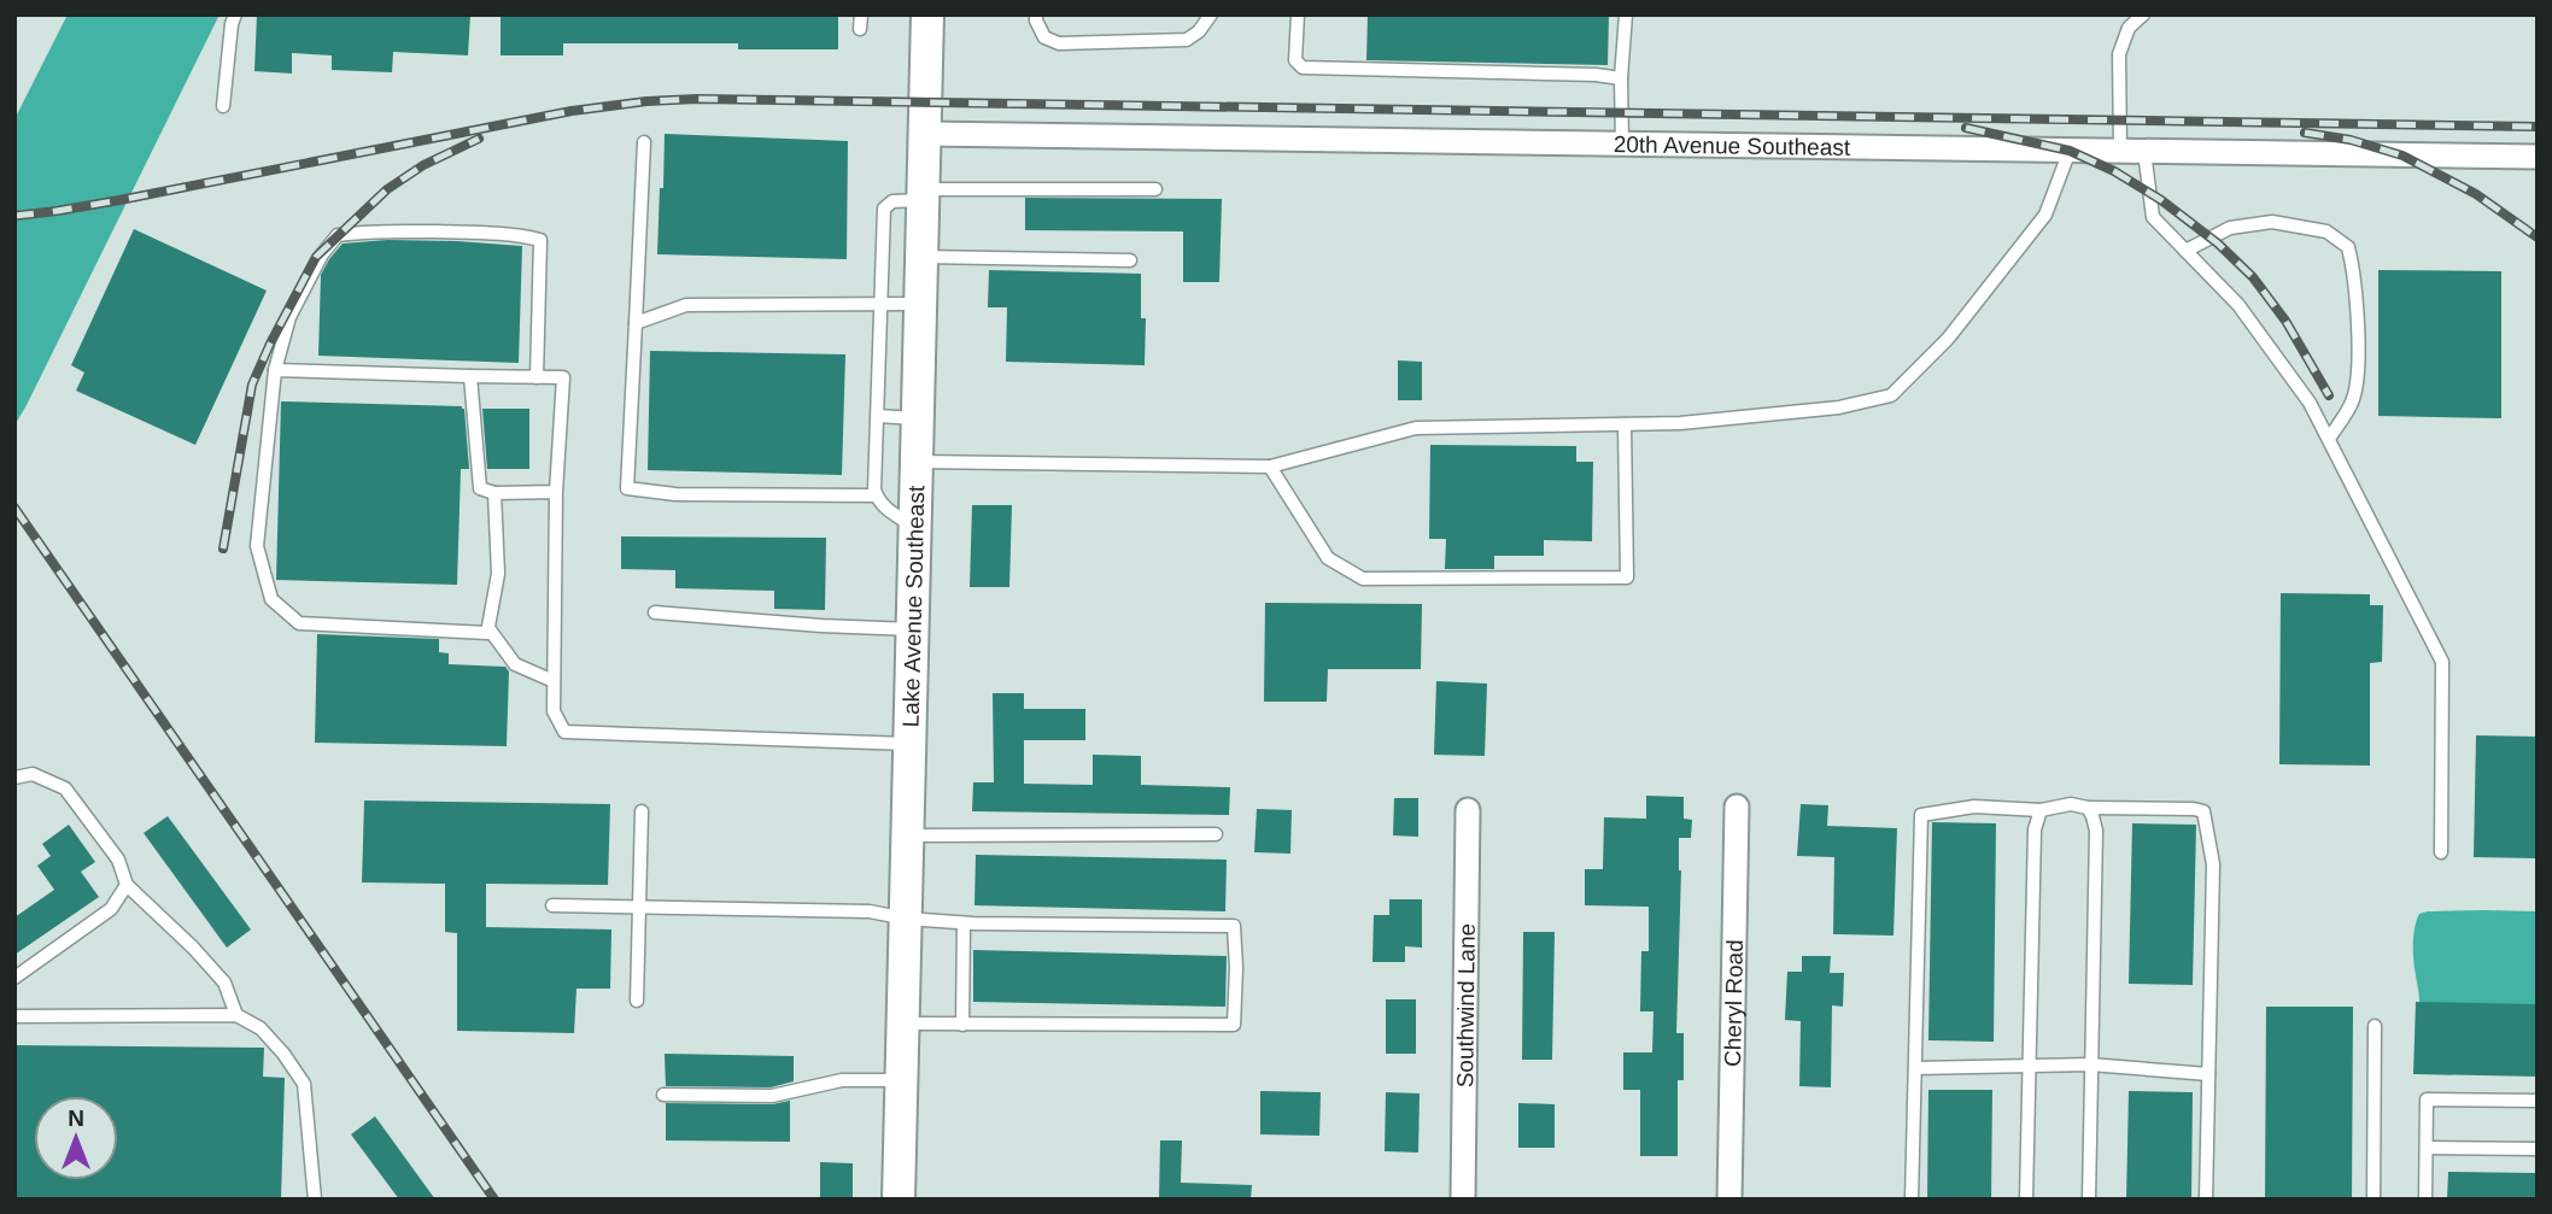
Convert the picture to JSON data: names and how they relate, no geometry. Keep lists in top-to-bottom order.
{
  "streets": {
    "street": [
      "20th Avenue Southeast",
      "Lake Avenue Southeast",
      "Cheryl Road",
      "Southwind Lane"
    ]
  },
  "crossings": [
    ["20th Avenue Southeast", "Lake Avenue Southeast"]
  ],
  "north": "top"
}
